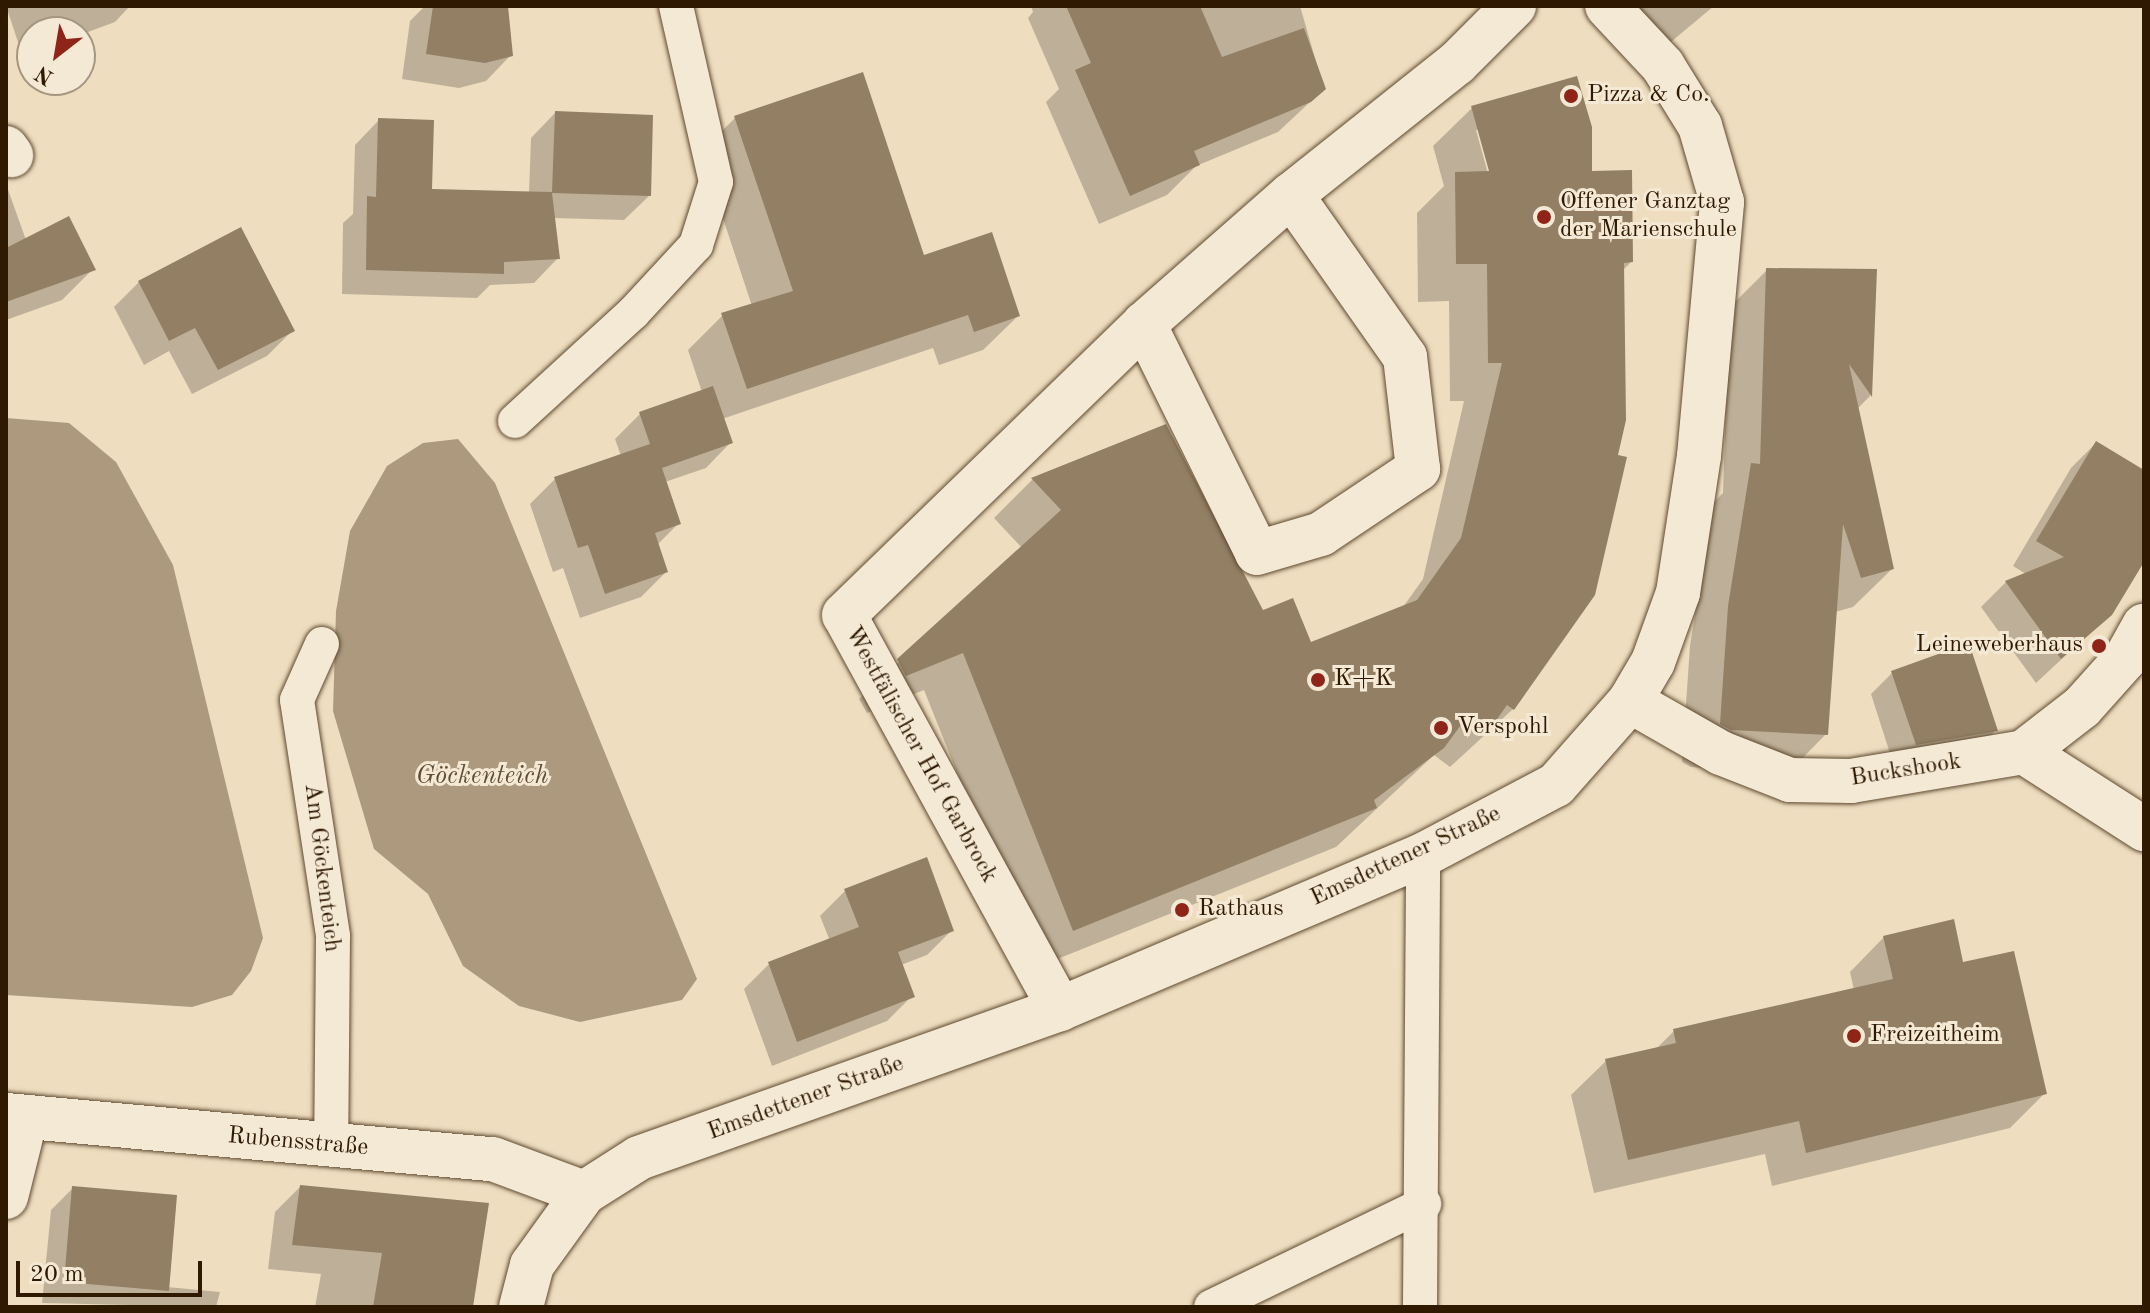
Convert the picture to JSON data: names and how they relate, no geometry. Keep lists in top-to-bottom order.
{
  "streets": {
    "street": [
      "Westfälischer Hof Garbrock",
      "Buckshook",
      "Emsdettener Straße",
      "Rubensstraße"
    ],
    "lane": ["Am Göckenteich"]
  },
  "crossings": [
    ["Westfälischer Hof Garbrock", "Emsdettener Straße"],
    ["Buckshook", "Emsdettener Straße"],
    ["Emsdettener Straße", "Rubensstraße"],
    ["Am Göckenteich", "Rubensstraße"]
  ],
  "water": ["Göckenteich"],
  "places": [
    "Pizza & Co.",
    "Offener Ganztag der Marienschule",
    "Leineweberhaus",
    "K+K",
    "Verspohl",
    "Rathaus",
    "Freizeitheim"
  ],
  "scale_bar": "20 m",
  "north": "bottom left"
}
